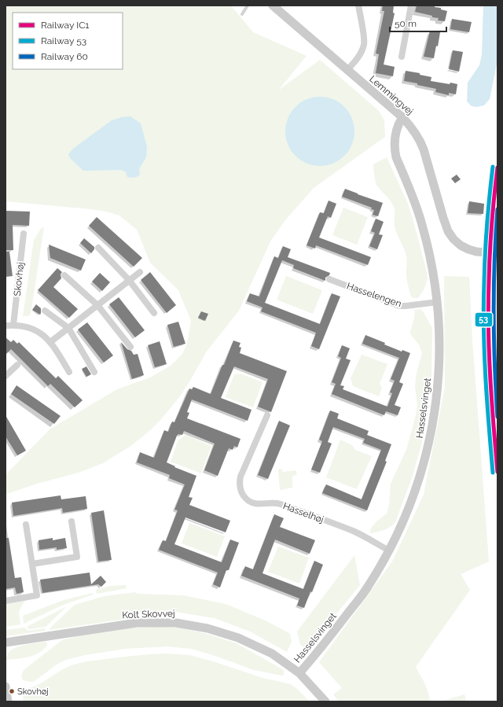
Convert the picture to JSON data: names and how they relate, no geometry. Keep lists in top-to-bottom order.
{
  "streets": {
    "street": [
      "Lemmingvej",
      "Skovhøj",
      "Hasselengen",
      "Hasselsvinget",
      "Hasselhøj",
      "Kolt Skovvej"
    ]
  },
  "crossings": [
    ["Lemmingvej", "Hasselsvinget"],
    ["Hasselengen", "Hasselsvinget"],
    ["Hasselsvinget", "Hasselhøj"],
    ["Hasselsvinget", "Kolt Skovvej"]
  ],
  "places": ["Skovhøj"],
  "lines": ["rail line 53", "rail line IC1", "rail line 60"],
  "legend": ["Railway IC1", "Railway 53", "Railway 60"],
  "scale_bar": "50 m"
}
